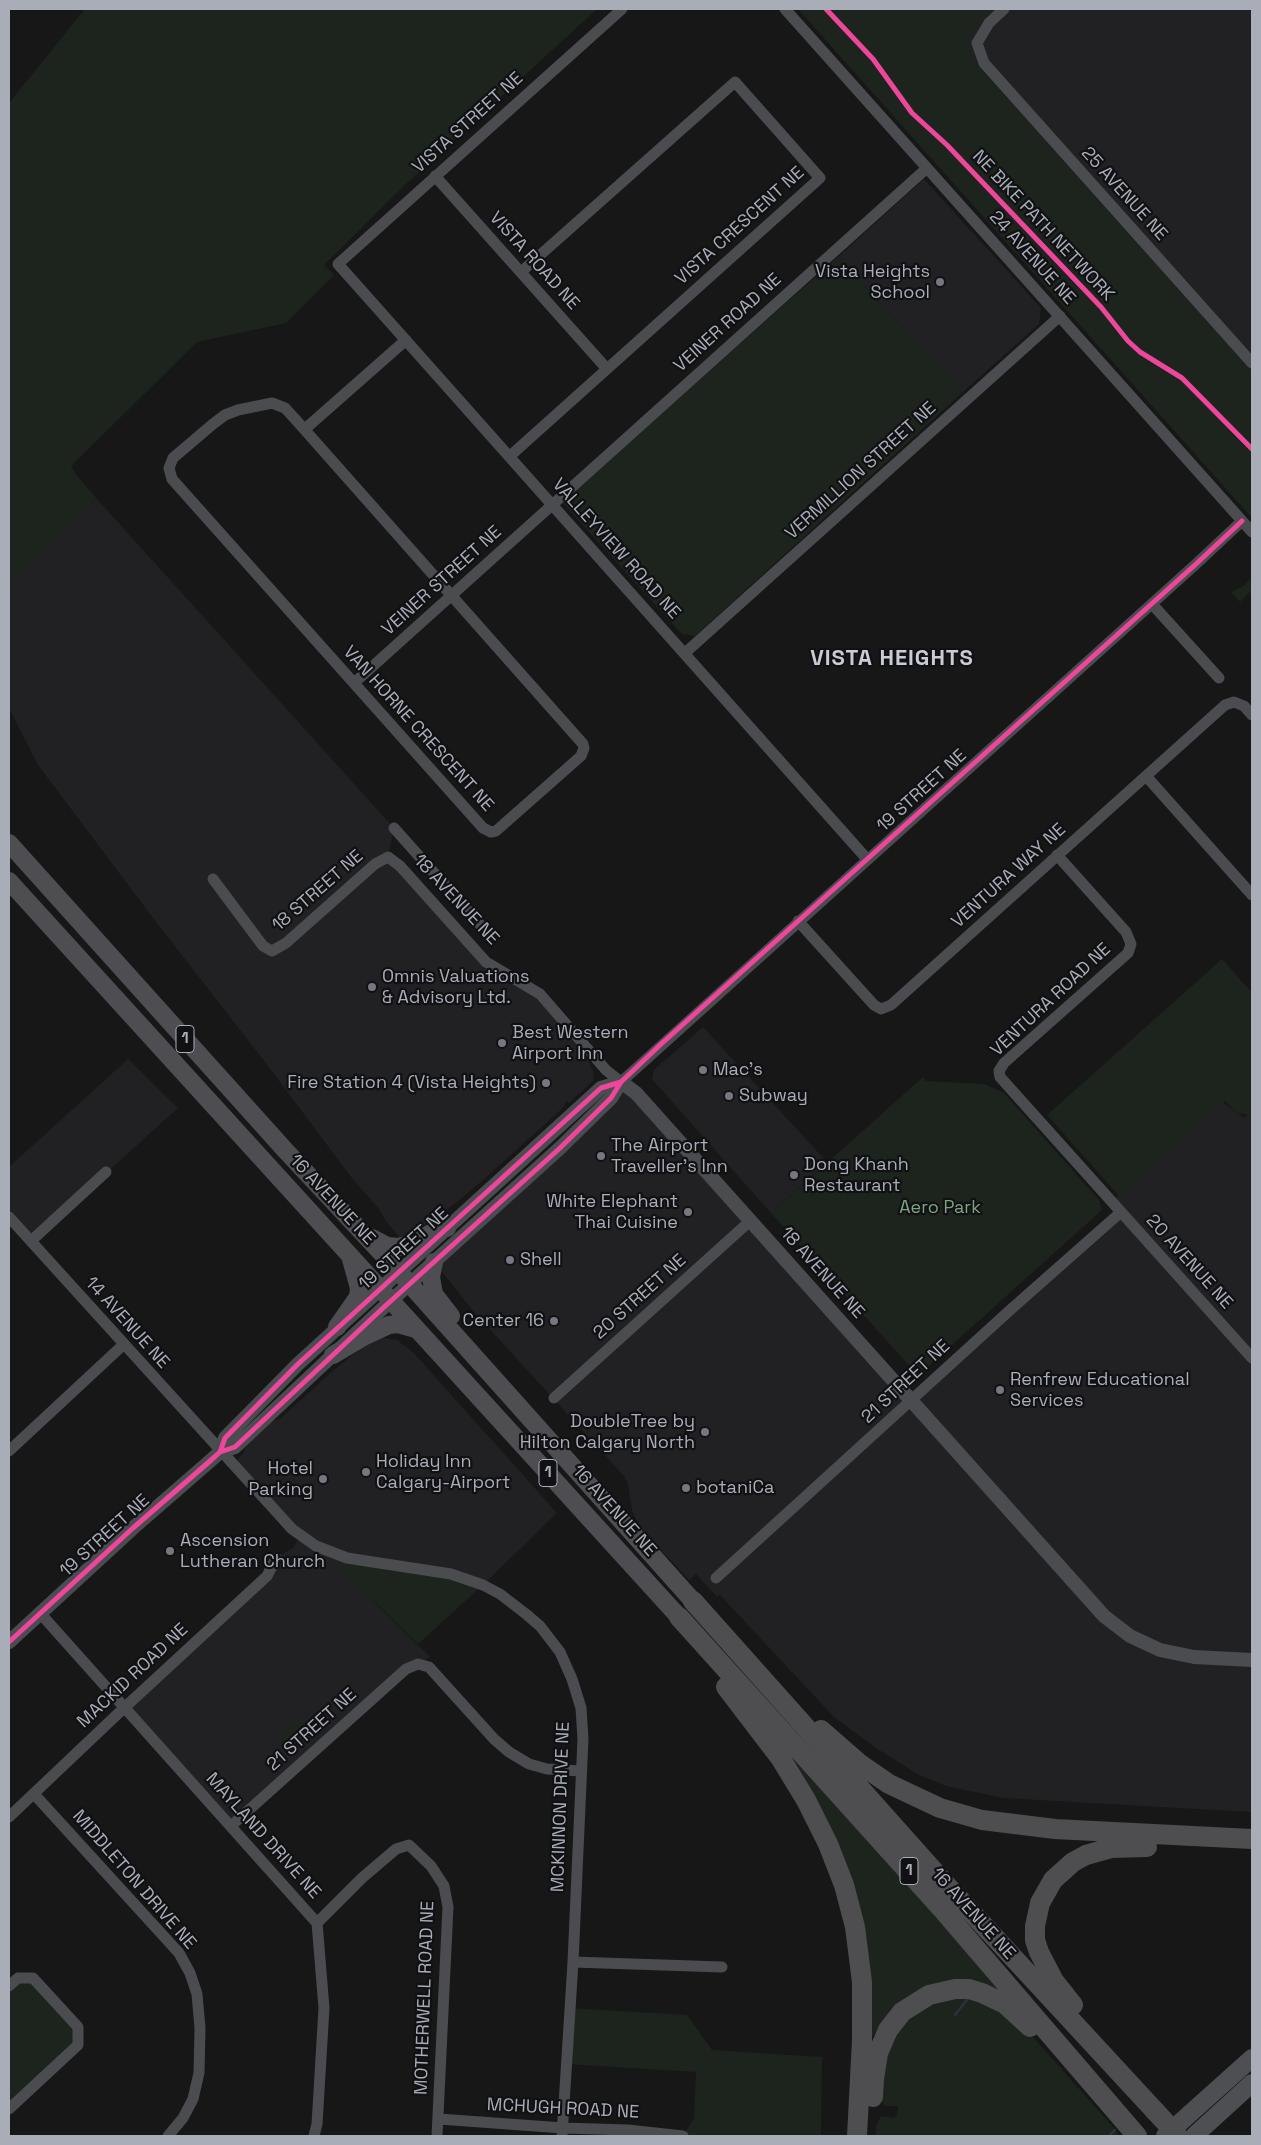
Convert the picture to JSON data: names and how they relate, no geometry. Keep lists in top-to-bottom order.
{
  "streets": {
    "highway": ["1", "16 AVENUE NE"],
    "street": [
      "VISTA STREET NE",
      "25 AVENUE NE",
      "VISTA CRESCENT NE",
      "24 AVENUE NE",
      "VISTA ROAD NE",
      "VEINER ROAD NE",
      "VERMILLION STREET NE",
      "VALLEYVIEW ROAD NE",
      "VEINER STREET NE",
      "VAN HORNE CRESCENT NE",
      "19 STREET NE",
      "VENTURA WAY NE",
      "18 STREET NE",
      "18 AVENUE NE",
      "VENTURA ROAD NE",
      "20 AVENUE NE",
      "20 STREET NE",
      "14 AVENUE NE",
      "21 STREET NE",
      "MACKID ROAD NE",
      "MCKINNON DRIVE NE",
      "MAYLAND DRIVE NE",
      "MIDDLETON DRIVE NE",
      "MOTHERWELL ROAD NE",
      "MCHUGH ROAD NE"
    ],
    "cycle path": ["NE BIKE PATH NETWORK"]
  },
  "crossings": [
    ["VISTA STREET NE", "VISTA ROAD NE"],
    ["VISTA STREET NE", "VALLEYVIEW ROAD NE"],
    ["VISTA CRESCENT NE", "VISTA ROAD NE"],
    ["VISTA CRESCENT NE", "VALLEYVIEW ROAD NE"],
    ["24 AVENUE NE", "VEINER ROAD NE"],
    ["24 AVENUE NE", "VERMILLION STREET NE"],
    ["24 AVENUE NE", "19 STREET NE"],
    ["VEINER ROAD NE", "VALLEYVIEW ROAD NE"],
    ["VEINER ROAD NE", "VEINER STREET NE"],
    ["VERMILLION STREET NE", "VALLEYVIEW ROAD NE"],
    ["VALLEYVIEW ROAD NE", "VEINER STREET NE"],
    ["VALLEYVIEW ROAD NE", "19 STREET NE"],
    ["VEINER STREET NE", "VAN HORNE CRESCENT NE"],
    ["19 STREET NE", "VENTURA WAY NE"],
    ["19 STREET NE", "18 AVENUE NE"],
    ["19 STREET NE", "16 AVENUE NE"],
    ["19 STREET NE", "14 AVENUE NE"],
    ["19 STREET NE", "MCKINNON DRIVE NE"],
    ["19 STREET NE", "MAYLAND DRIVE NE"],
    ["VENTURA WAY NE", "VENTURA ROAD NE"],
    ["18 STREET NE", "18 AVENUE NE"],
    ["18 AVENUE NE", "20 STREET NE"],
    ["18 AVENUE NE", "21 STREET NE"],
    ["VENTURA ROAD NE", "20 AVENUE NE"],
    ["VENTURA ROAD NE", "21 STREET NE"],
    ["20 AVENUE NE", "21 STREET NE"],
    ["14 AVENUE NE", "MCKINNON DRIVE NE"],
    ["21 STREET NE", "MCKINNON DRIVE NE"],
    ["21 STREET NE", "MAYLAND DRIVE NE"],
    ["MACKID ROAD NE", "MAYLAND DRIVE NE"],
    ["MACKID ROAD NE", "MIDDLETON DRIVE NE"],
    ["MCKINNON DRIVE NE", "MCHUGH ROAD NE"],
    ["MAYLAND DRIVE NE", "MOTHERWELL ROAD NE"],
    ["MOTHERWELL ROAD NE", "MCHUGH ROAD NE"]
  ],
  "districts": ["VISTA HEIGHTS"],
  "parks": ["Aero Park"],
  "places": [
    "Vista Heights School",
    "Omnis Valuations & Advisory Ltd.",
    "Best Western Airport Inn",
    "Mac's",
    "Fire Station 4 (Vista Heights)",
    "Subway",
    "The Airport Traveller's Inn",
    "Dong Khanh Restaurant",
    "White Elephant Thai Cuisine",
    "Shell",
    "Center 16",
    "Renfrew Educational Services",
    "DoubleTree by Hilton Calgary North",
    "Holiday Inn Calgary-Airport",
    "Hotel Parking",
    "botaniCa",
    "Ascension Lutheran Church"
  ]
}
